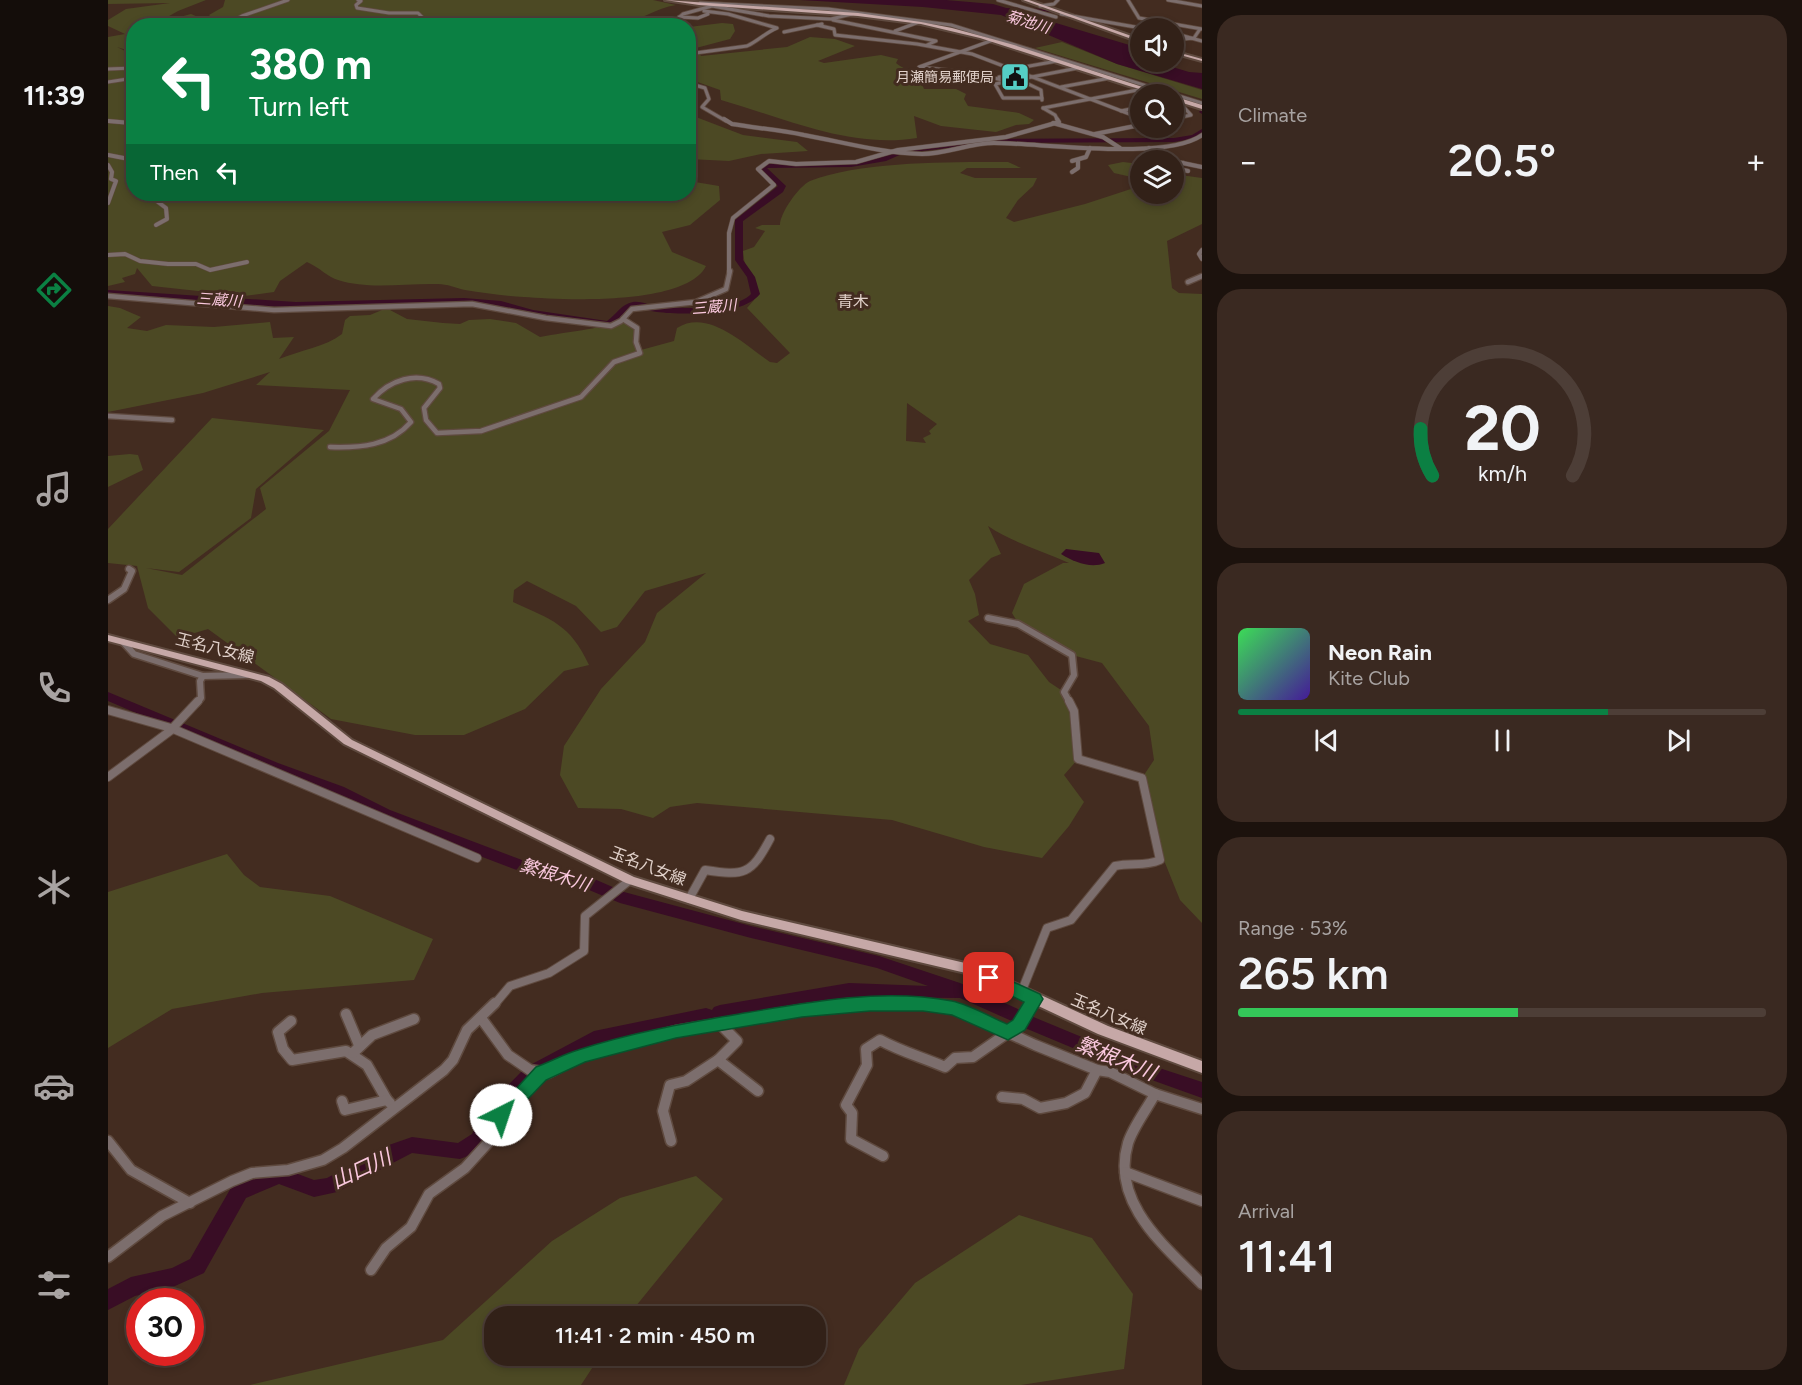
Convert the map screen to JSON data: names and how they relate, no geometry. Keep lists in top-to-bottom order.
{
  "streets": {
    "main road": ["玉名八女線"]
  },
  "districts": ["青木"],
  "water": [
    "菊池川",
    "三蔵川",
    "繁根木川",
    "山口川"
  ],
  "places": {
    "public building": ["月瀬簡易郵便局"]
  },
  "page": {
    "tabs": "11:39",
    "tile": [
      "Climate",
      ["Range · 53%", "265 km"],
      ["Arrival", "11:41"]
    ],
    "turn": ["380 m", "Turn left"],
    "heat": ["−", "20.5°", "+"],
    "then": "Then",
    "song": ["Neon Rain", "Kite Club"],
    "limit": "30",
    "trip": "11:41 · 2 min · 450 m",
    "gauge": ["20", "km/h"]
  }
}
